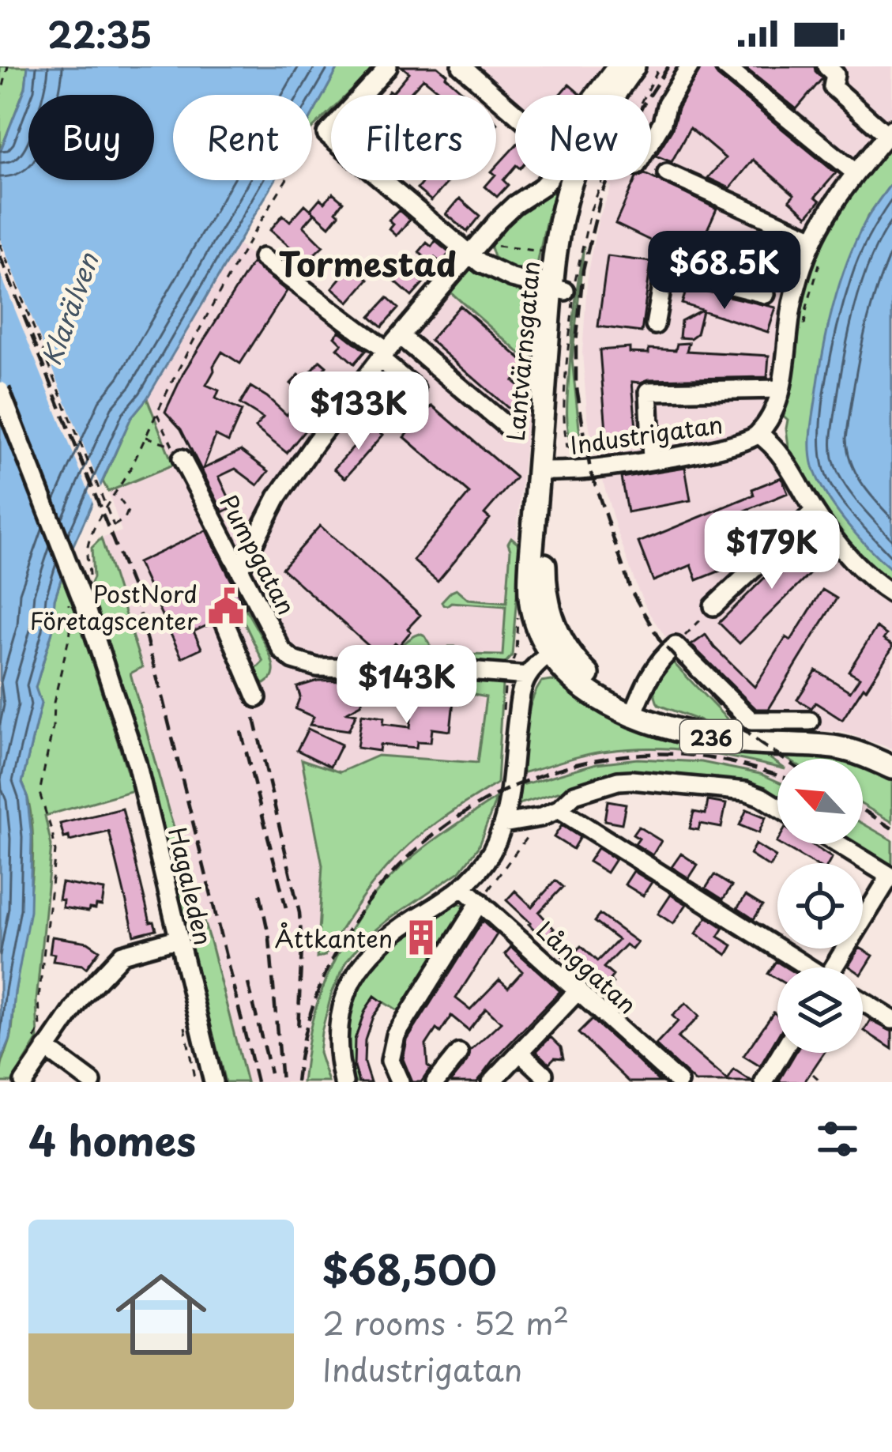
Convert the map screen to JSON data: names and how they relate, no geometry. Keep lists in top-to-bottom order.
{
  "streets": {
    "main road": ["Lantvärnsgatan", "236"],
    "street": [
      "Industrigatan",
      "Pumpgatan",
      "Hagaleden",
      "Långgatan"
    ]
  },
  "crossings": [
    ["Lantvärnsgatan", "Industrigatan"],
    ["Lantvärnsgatan", "236"]
  ],
  "districts": ["Tormestad"],
  "water": ["Klarälven"],
  "places": {
    "public building": ["PostNord Företagscenter"],
    "building": ["Åttkanten"]
  },
  "north": "top left",
  "page": {
    "status": "22:35",
    "chip": [
      "Buy",
      "Rent",
      "Filters",
      "New"
    ],
    "price": [
      "$68.5K",
      "$133K",
      "$179K",
      "$143K"
    ],
    "heading": "4 homes",
    "list": [
      {
        "name": "$68,500",
        "note": "2 rooms · 52 m² · Industrigatan"
      }
    ]
  }
}
